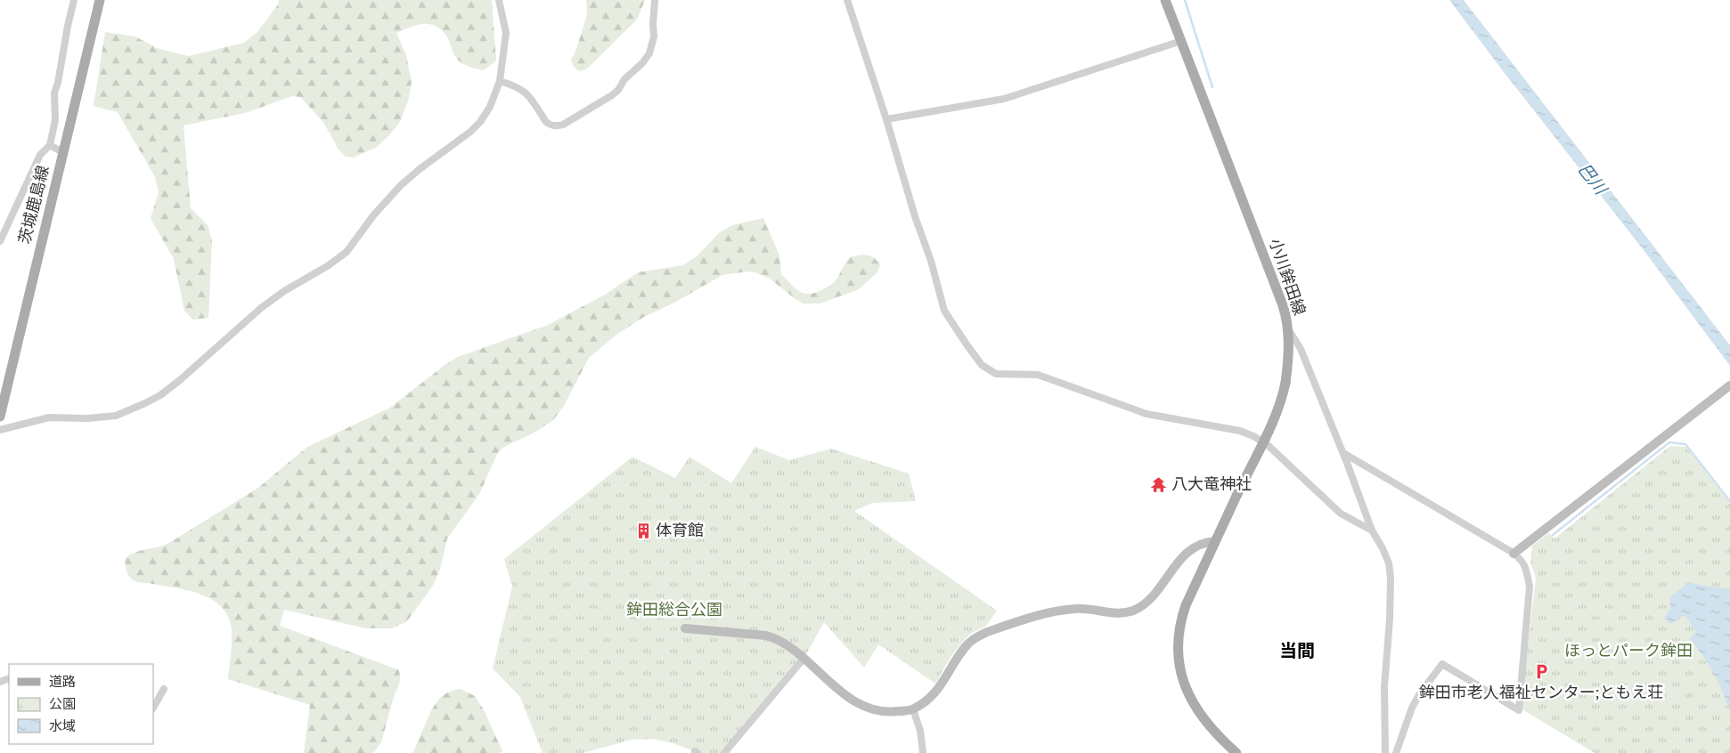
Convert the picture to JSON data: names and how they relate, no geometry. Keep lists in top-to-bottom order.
{
  "streets": {
    "main road": ["茨城鹿島線", "小川鉾田線"]
  },
  "districts": ["当間"],
  "water": ["巴川"],
  "parks": ["鉾田総合公園", "ほっとパーク鉾田"],
  "places": {
    "temple": ["八大竜神社"],
    "building": ["体育館"],
    "parking": ["鉾田市老人福祉センター;ともえ荘"]
  },
  "legend": ["道路", "公園", "水域"]
}
